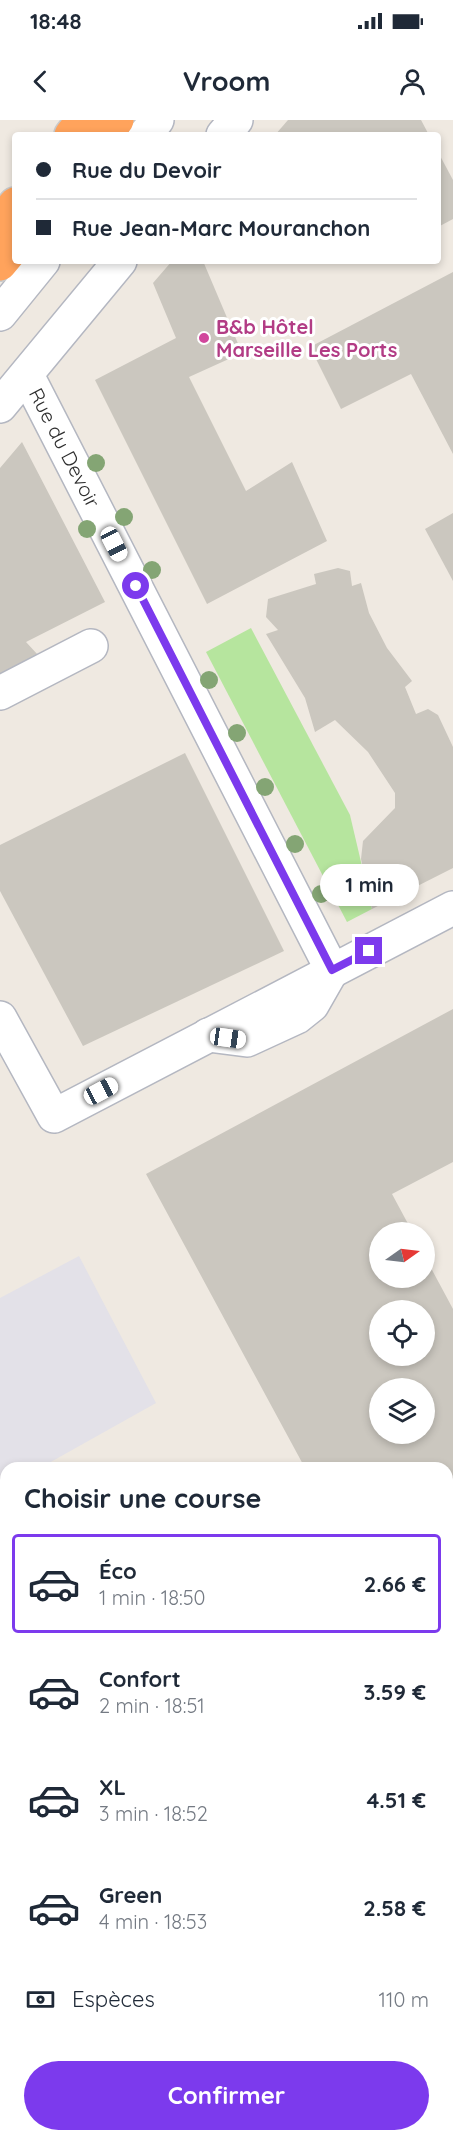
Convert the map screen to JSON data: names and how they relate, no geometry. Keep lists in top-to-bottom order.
{
  "streets": {
    "street": ["Rue du Devoir"]
  },
  "places": ["B&b Hôtel Marseille Les Ports"],
  "north": "right",
  "page": {
    "status": "18:48",
    "header": "Vroom",
    "banner": ["Rue du Devoir", "Rue Jean-Marc Mouranchon"],
    "bubble": "1 min",
    "heading": "Choisir une course",
    "list": [
      {
        "name": "Éco",
        "note": "1 min · 18:50",
        "value": "2.66 €"
      },
      {
        "name": "Confort",
        "note": "2 min · 18:51",
        "value": "3.59 €"
      },
      {
        "name": "XL",
        "note": "3 min · 18:52",
        "value": "4.51 €"
      },
      {
        "name": "Green",
        "note": "4 min · 18:53",
        "value": "2.58 €"
      }
    ],
    "pay": ["Espèces", "110 m"],
    "buttons": "Confirmer"
  }
}
